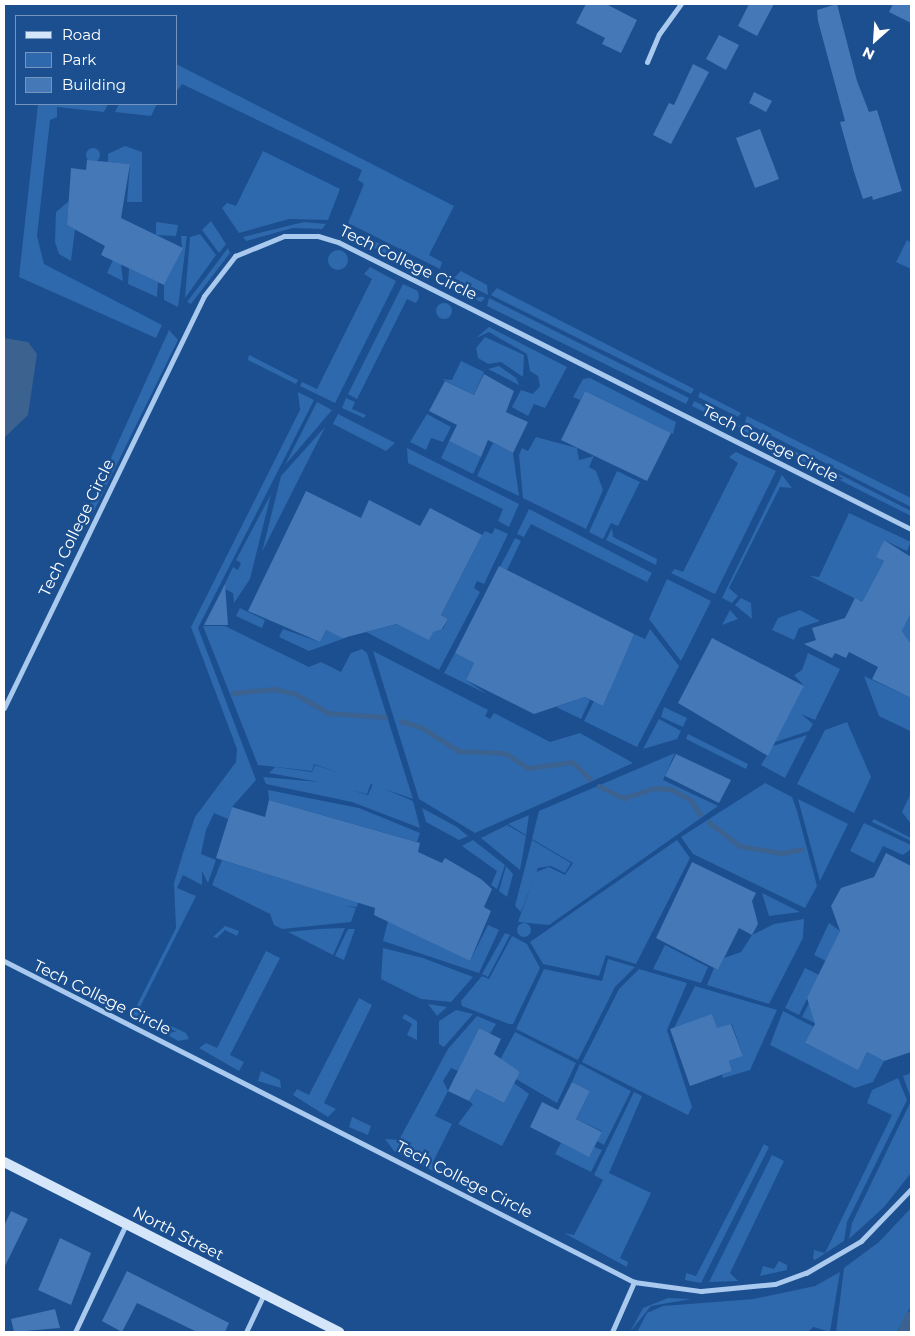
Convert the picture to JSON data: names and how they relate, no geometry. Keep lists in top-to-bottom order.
{
  "streets": {
    "main road": ["North Street"],
    "street": ["Tech College Circle"]
  },
  "legend": ["Road", "Park", "Building"],
  "north": "bottom left"
}
